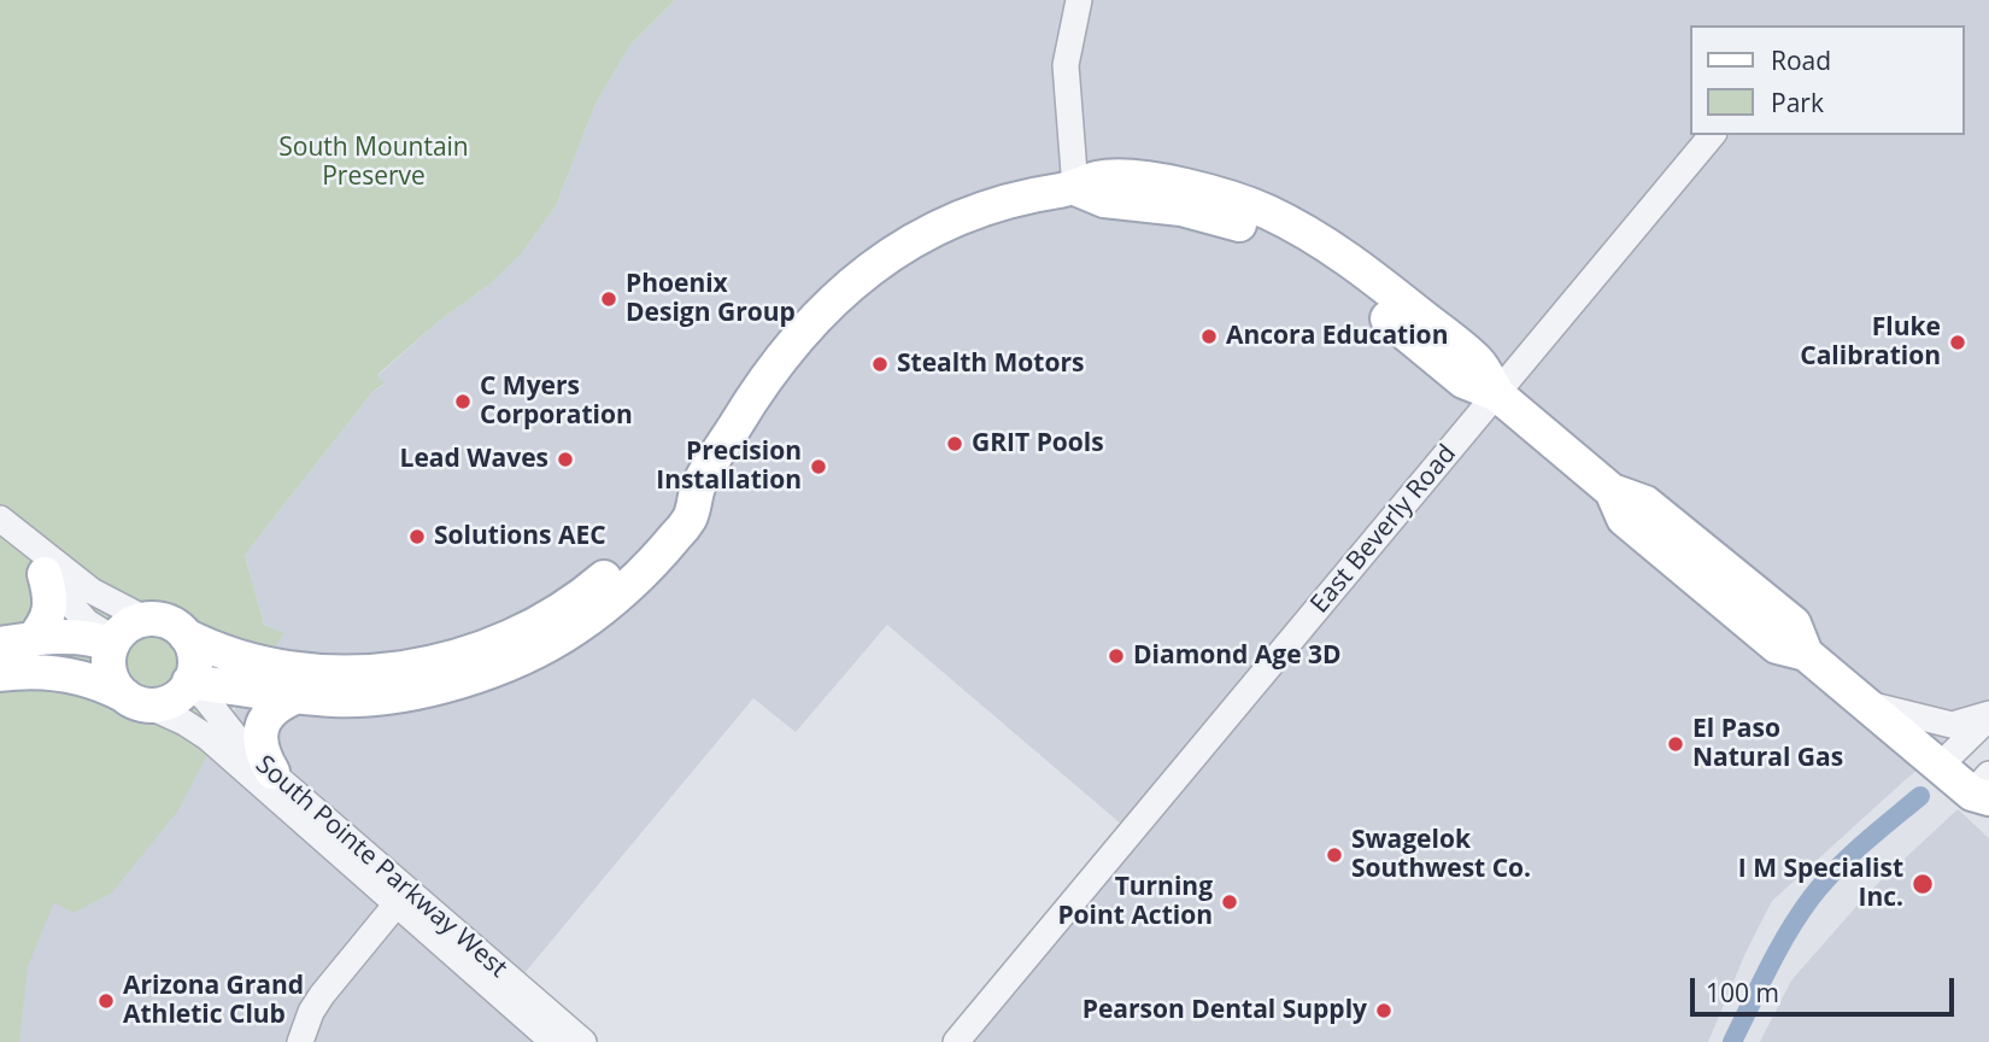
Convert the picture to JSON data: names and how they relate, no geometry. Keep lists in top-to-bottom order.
{
  "streets": {
    "street": ["East Beverly Road", "South Pointe Parkway West"]
  },
  "parks": ["South Mountain Preserve"],
  "places": [
    "Phoenix Design Group",
    "Ancora Education",
    "Fluke Calibration",
    "Stealth Motors",
    "C Myers Corporation",
    "GRIT Pools",
    "Lead Waves",
    "Precision Installation",
    "Solutions AEC",
    "Diamond Age 3D",
    "El Paso Natural Gas",
    "Swagelok Southwest Co.",
    "I M Specialist Inc.",
    "Turning Point Action",
    "Arizona Grand Athletic Club",
    "Pearson Dental Supply"
  ],
  "legend": ["Road", "Park"],
  "scale_bar": "100 m"
}
